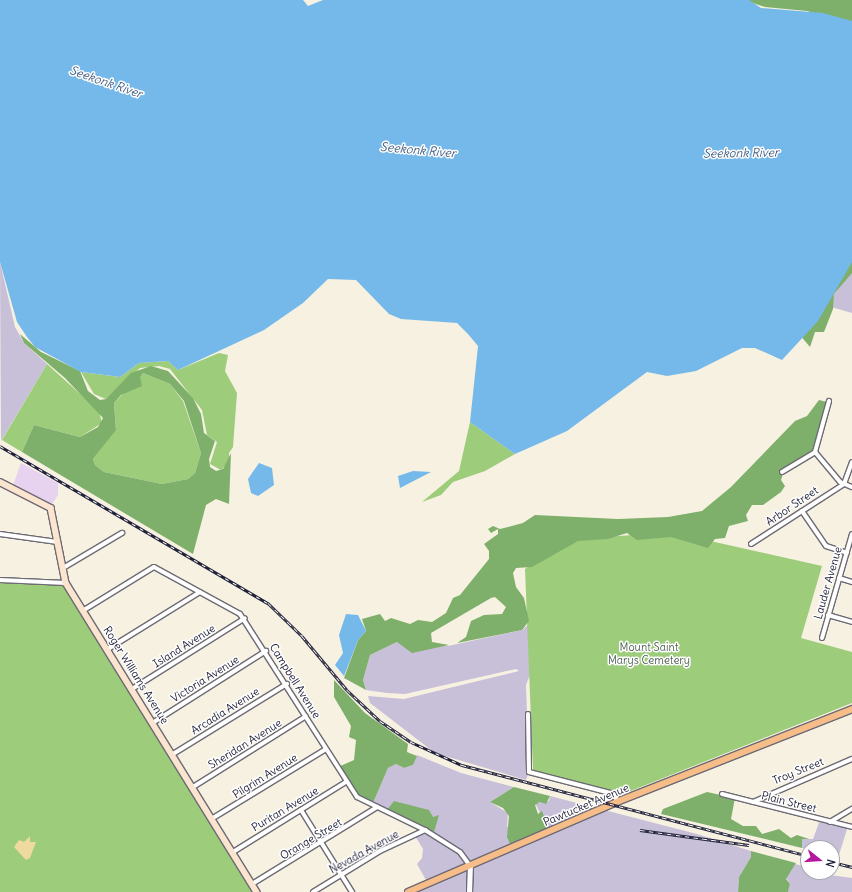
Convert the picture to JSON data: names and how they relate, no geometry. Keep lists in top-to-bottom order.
{
  "streets": {
    "main road": ["Roger Williams Avenue", "Pawtucket Avenue"],
    "street": [
      "Arbor Street",
      "Lauder Avenue",
      "Island Avenue",
      "Victoria Avenue",
      "Campbell Avenue",
      "Arcadia Avenue",
      "Sheridan Avenue",
      "Troy Street",
      "Pilgrim Avenue",
      "Plain Street",
      "Puritan Avenue",
      "Orange Street",
      "Nevada Avenue"
    ]
  },
  "crossings": [
    ["Island Avenue", "Roger Williams Avenue"],
    ["Island Avenue", "Campbell Avenue"],
    ["Roger Williams Avenue", "Victoria Avenue"],
    ["Roger Williams Avenue", "Campbell Avenue"],
    ["Roger Williams Avenue", "Arcadia Avenue"],
    ["Roger Williams Avenue", "Sheridan Avenue"],
    ["Roger Williams Avenue", "Pilgrim Avenue"],
    ["Roger Williams Avenue", "Puritan Avenue"],
    ["Roger Williams Avenue", "Orange Street"],
    ["Victoria Avenue", "Campbell Avenue"],
    ["Campbell Avenue", "Arcadia Avenue"],
    ["Campbell Avenue", "Sheridan Avenue"],
    ["Campbell Avenue", "Pilgrim Avenue"],
    ["Campbell Avenue", "Pawtucket Avenue"],
    ["Campbell Avenue", "Puritan Avenue"],
    ["Campbell Avenue", "Orange Street"],
    ["Campbell Avenue", "Nevada Avenue"],
    ["Troy Street", "Plain Street"]
  ],
  "water": ["Seekonk River"],
  "parks": ["Mount Saint Marys Cemetery"],
  "north": "right"
}
